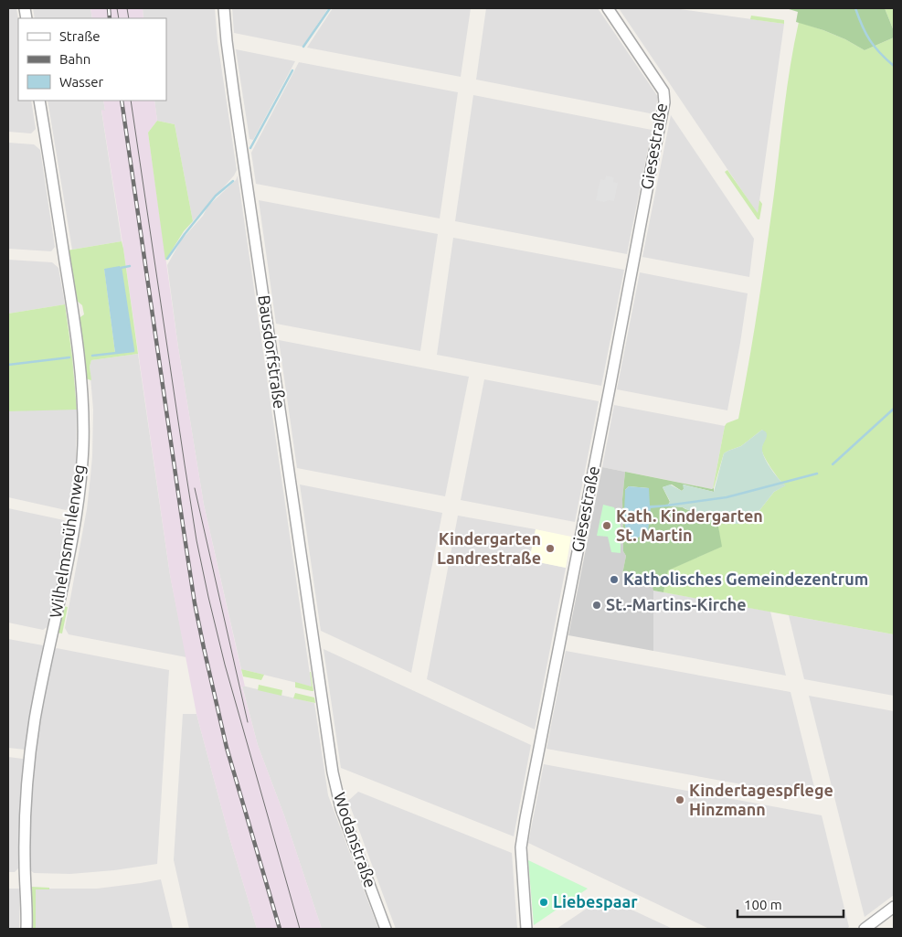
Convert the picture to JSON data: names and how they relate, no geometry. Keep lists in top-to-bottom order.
{
  "streets": {
    "street": [
      "Giesestraße",
      "Bausdorfstraße",
      "Wilhelmsmühlenweg",
      "Wodanstraße"
    ]
  },
  "crossings": [
    ["Bausdorfstraße", "Wodanstraße"]
  ],
  "places": [
    "Kath. Kindergarten St. Martin",
    "Kindergarten Landrestraße",
    "Katholisches Gemeindezentrum",
    "St.-Martins-Kirche",
    "Kindertagespflege Hinzmann",
    "Liebespaar"
  ],
  "legend": ["Straße", "Bahn", "Wasser"],
  "scale_bar": "100 m"
}
